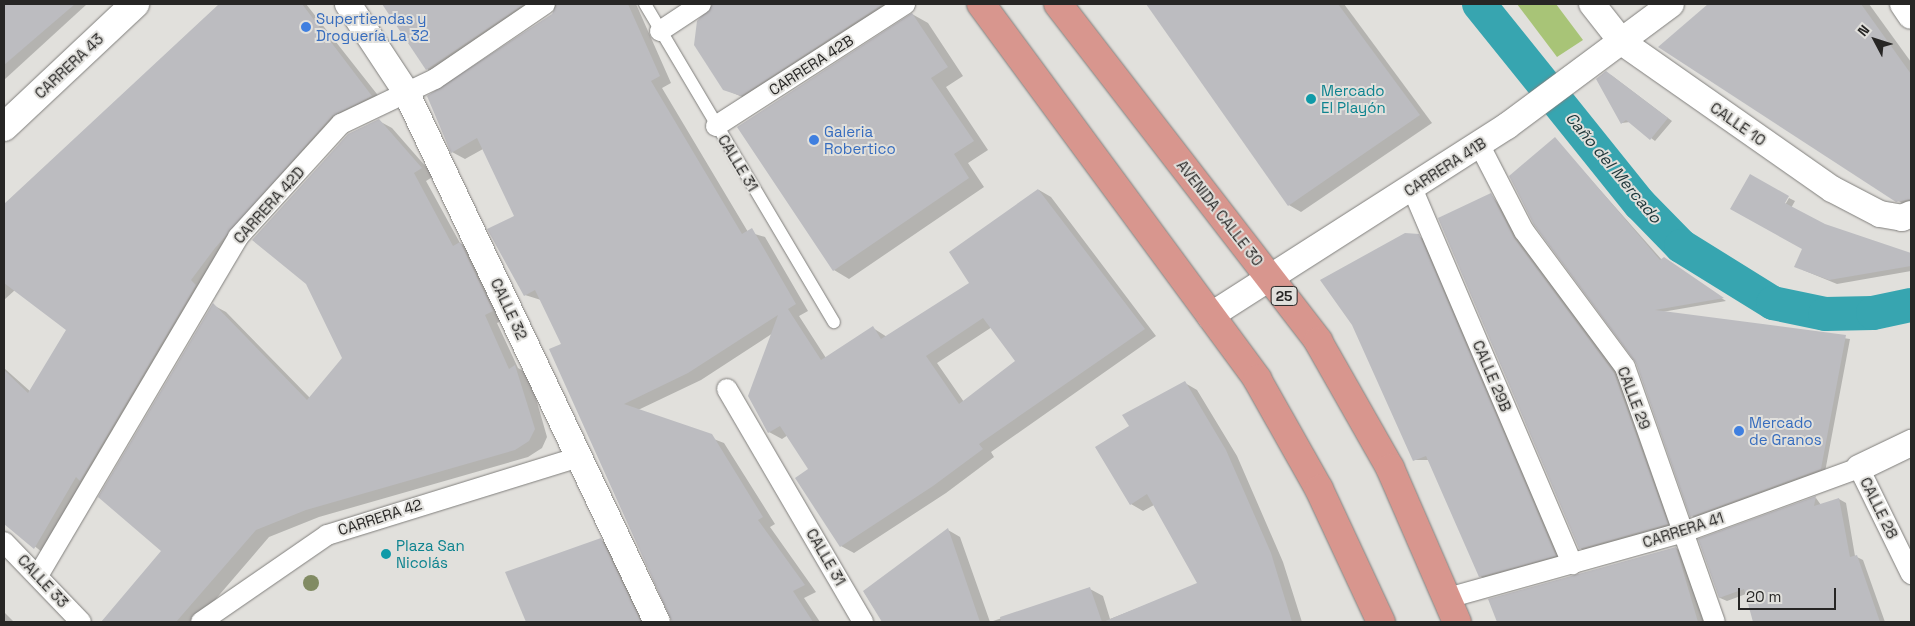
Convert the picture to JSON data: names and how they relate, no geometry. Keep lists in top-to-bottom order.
{
  "streets": {
    "highway": ["AVENIDA CALLE 30", "25"],
    "street": [
      "CARRERA 42B",
      "CARRERA 43",
      "CALLE 10",
      "CALLE 31",
      "CARRERA 41B",
      "CARRERA 42D",
      "CALLE 32",
      "CALLE 29B",
      "CALLE 29",
      "CALLE 28",
      "CARRERA 42",
      "CARRERA 41",
      "CALLE 33"
    ]
  },
  "crossings": [
    ["CARRERA 42B", "CALLE 31"],
    ["CALLE 10", "CARRERA 41B"],
    ["CARRERA 41B", "AVENIDA CALLE 30"],
    ["CARRERA 41B", "CALLE 29B"],
    ["CARRERA 41B", "CALLE 29"],
    ["CARRERA 42D", "CALLE 32"],
    ["CARRERA 42D", "CALLE 33"],
    ["AVENIDA CALLE 30", "CARRERA 41"],
    ["CALLE 32", "CARRERA 42"],
    ["CALLE 29B", "CARRERA 41"],
    ["CALLE 29", "CARRERA 41"],
    ["CALLE 28", "CARRERA 41"]
  ],
  "water": ["Caño del Mercado"],
  "places": [
    "Supertiendas y Droguería La 32",
    "Mercado El Playón",
    "Galeria Robertico",
    "Mercado de Granos",
    "Plaza San Nicolás"
  ],
  "scale_bar": "20 m",
  "north": "top left"
}
